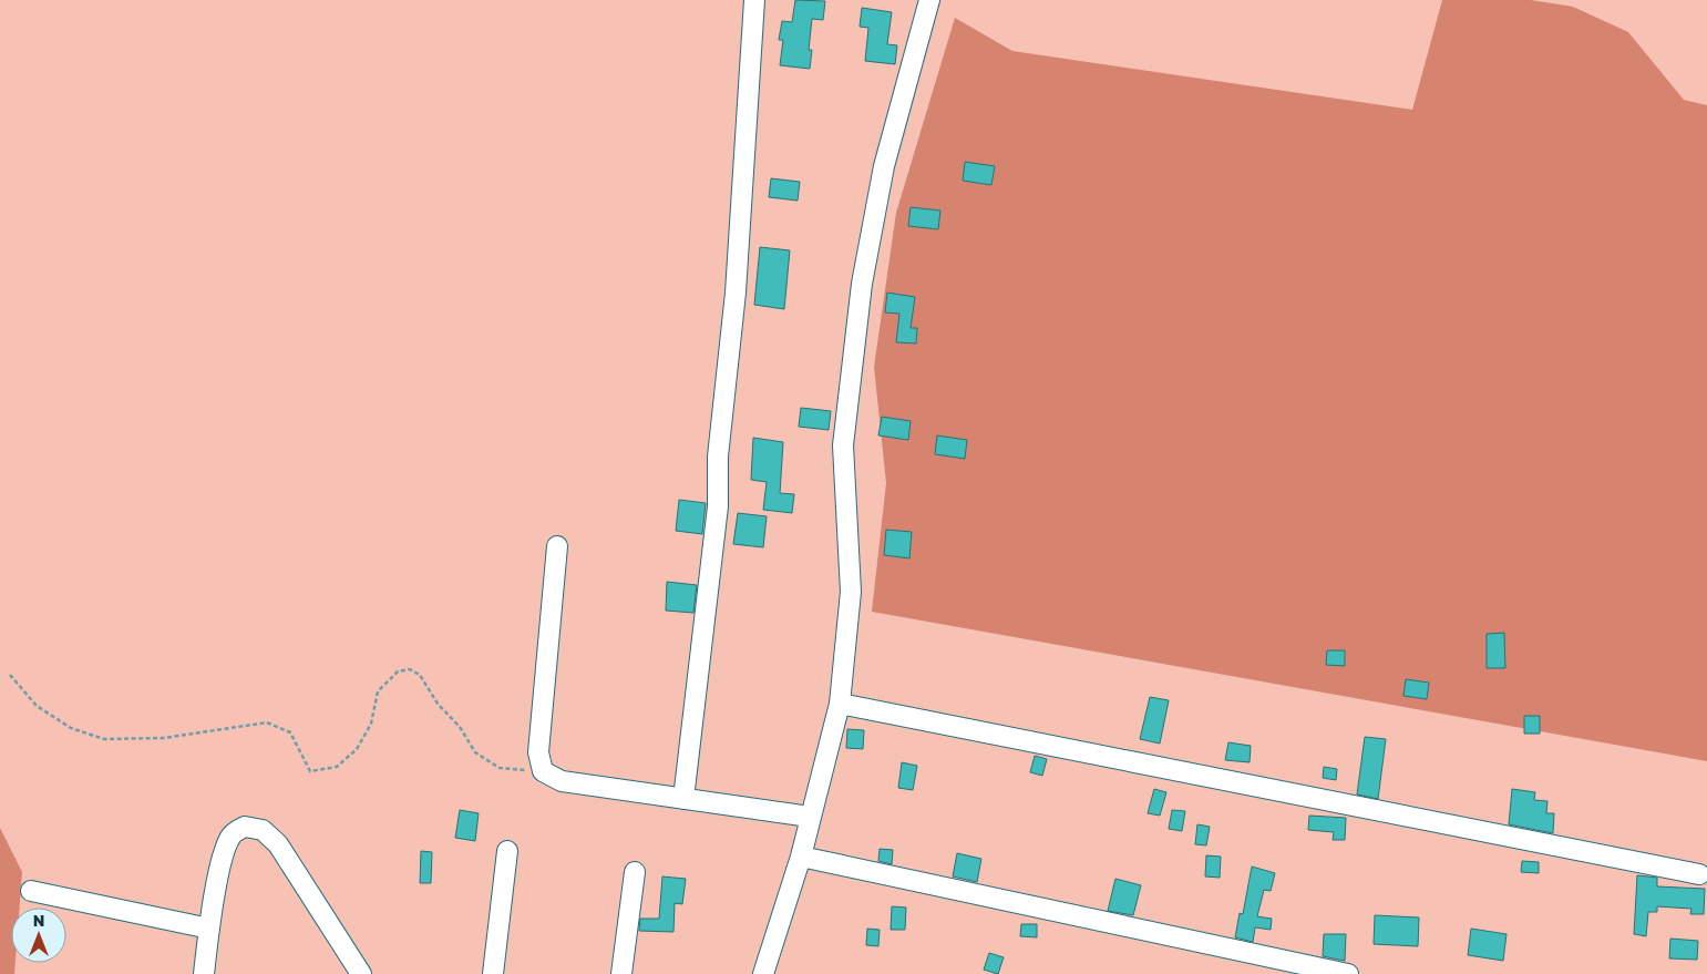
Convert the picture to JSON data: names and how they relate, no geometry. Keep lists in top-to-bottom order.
{
  "north": "top"
}
